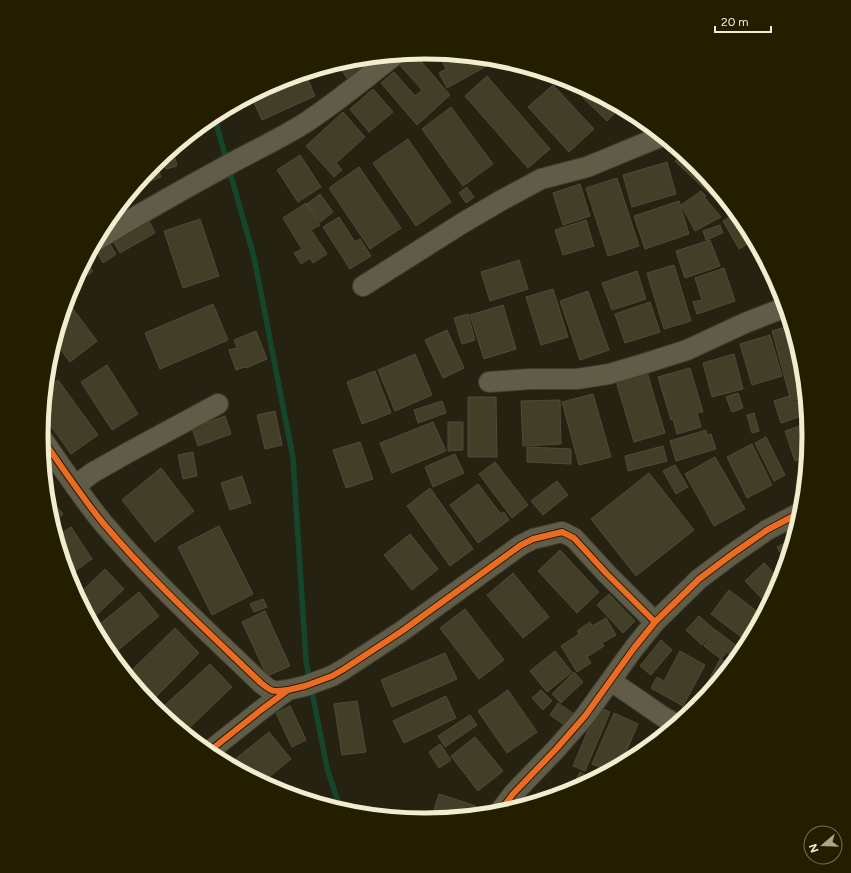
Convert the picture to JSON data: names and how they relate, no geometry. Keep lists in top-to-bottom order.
{
  "scale_bar": "20 m",
  "north": "left"
}
